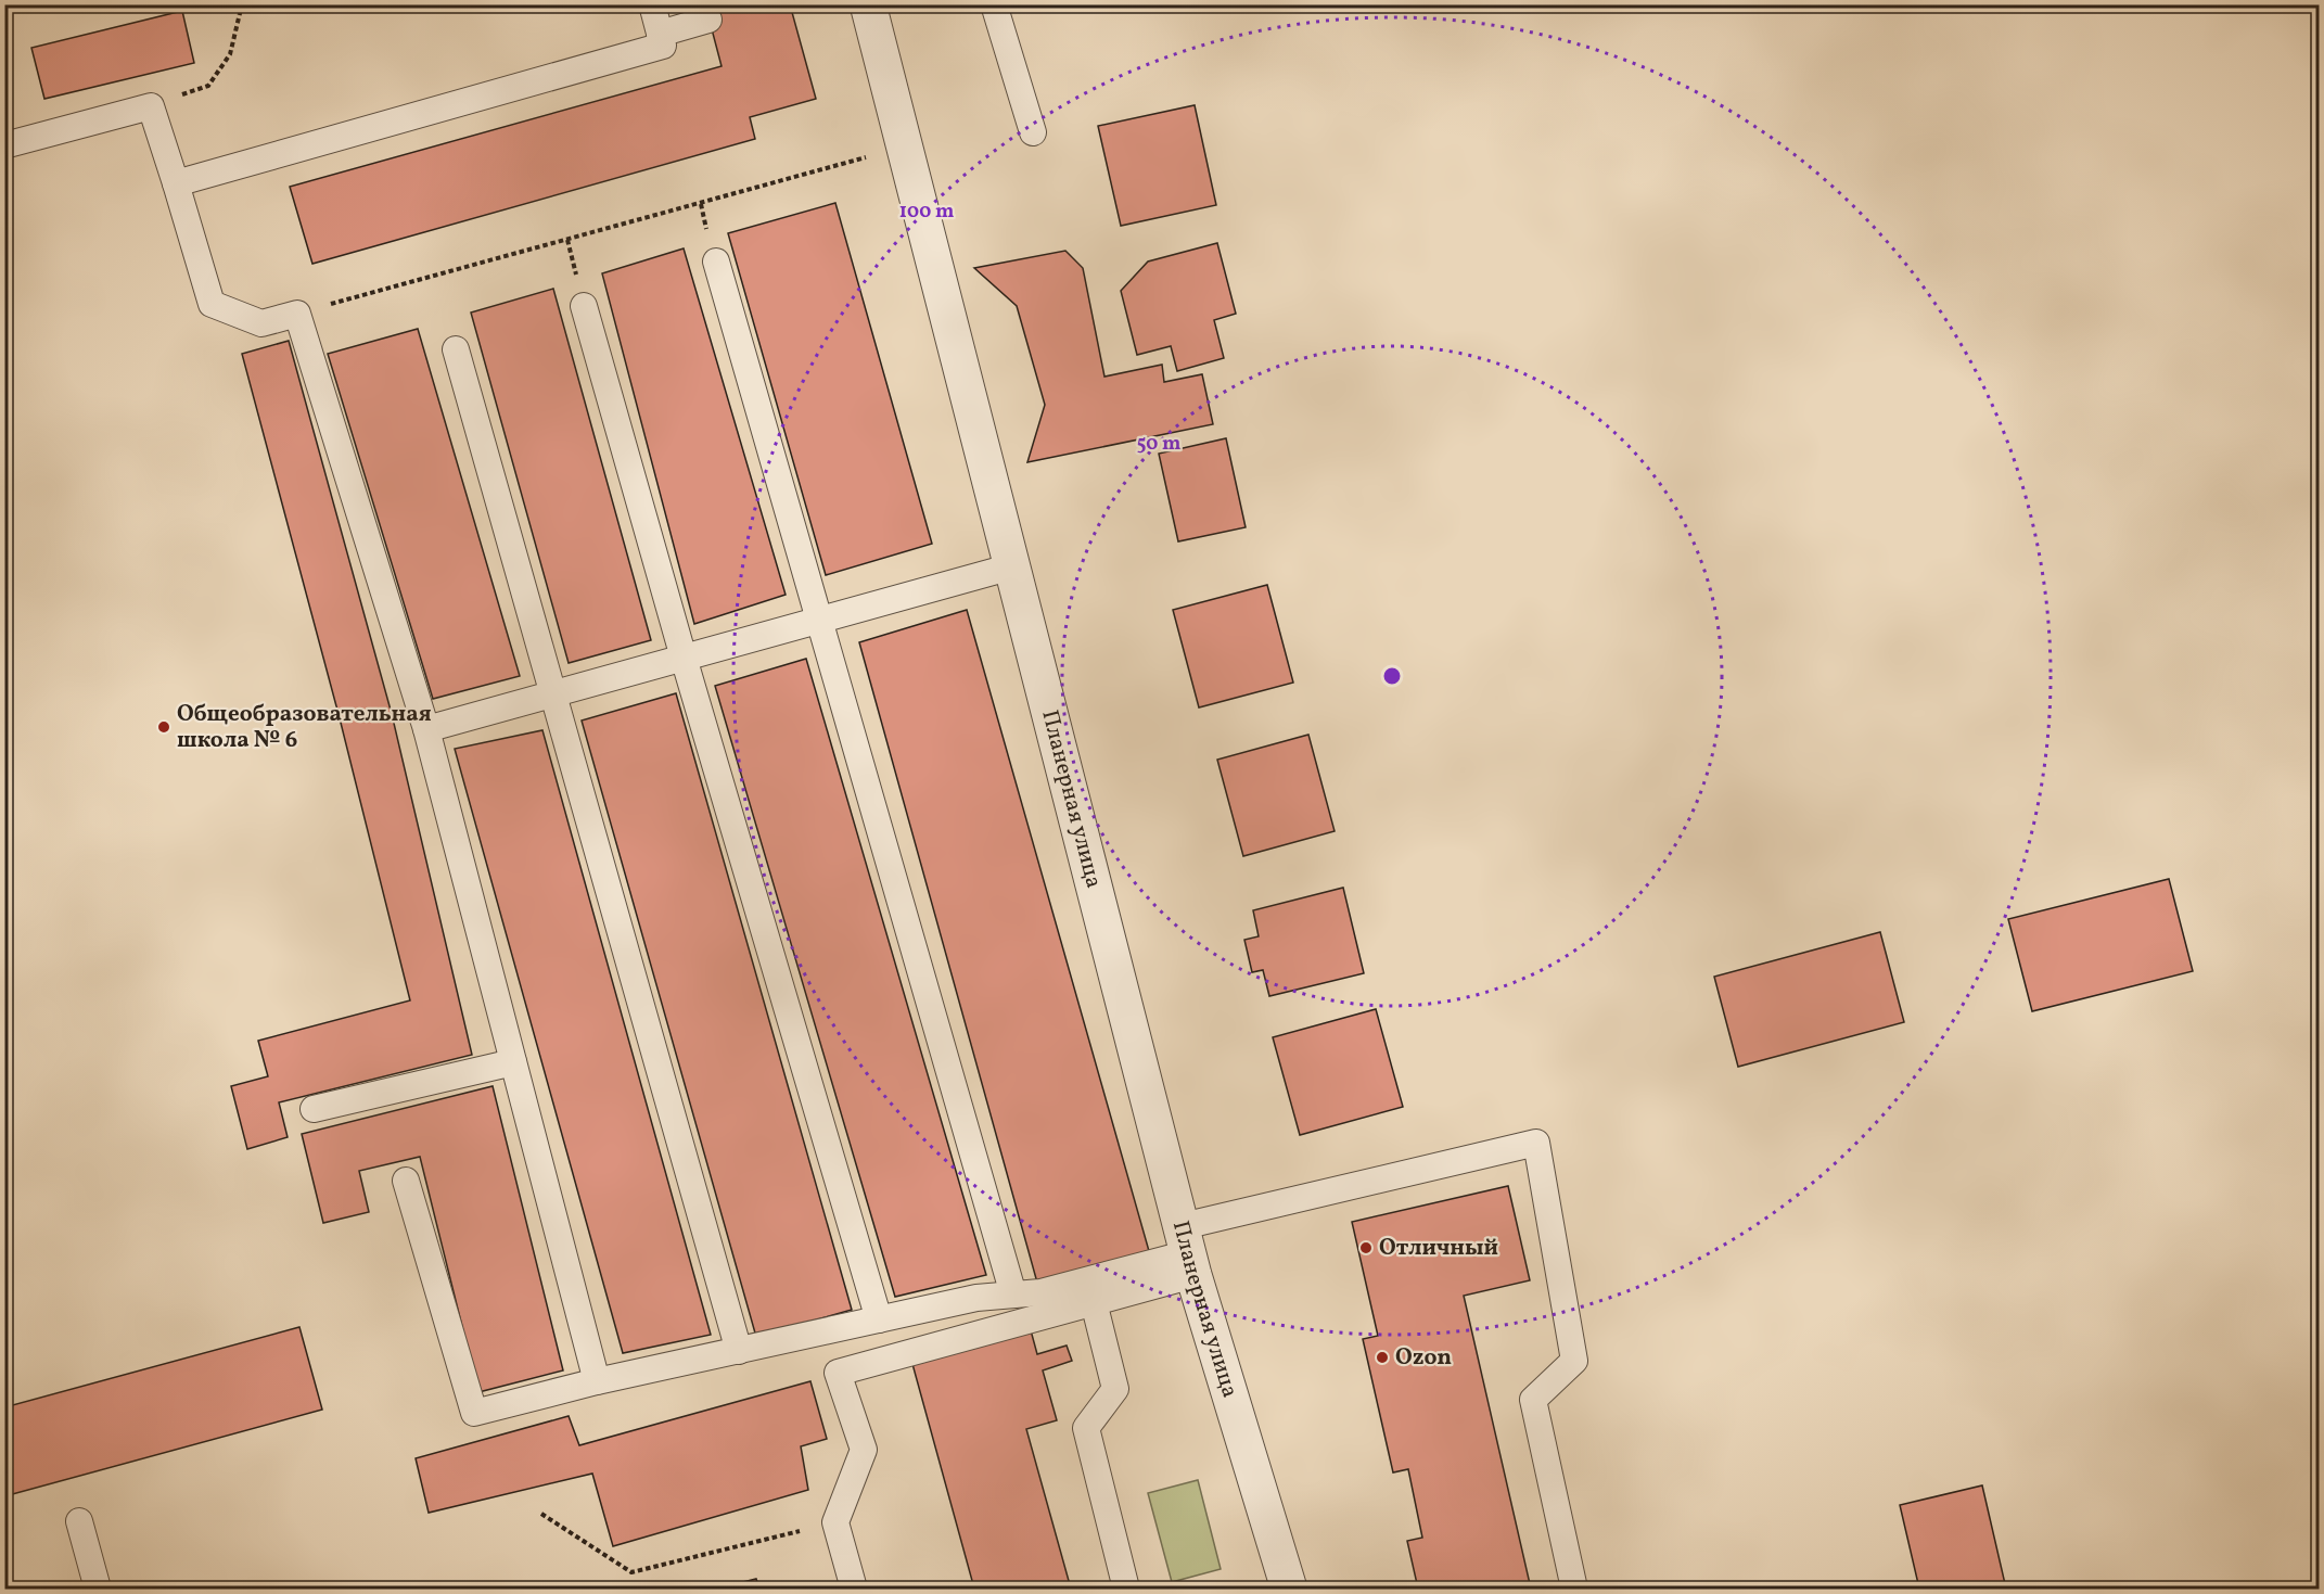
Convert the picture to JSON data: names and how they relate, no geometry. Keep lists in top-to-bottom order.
{
  "streets": {
    "street": ["Планерная улица"]
  },
  "places": ["Общеобразовательная школа № 6", "Отличный", "Ozon"],
  "rings": ["100 m", "50 m"]
}
